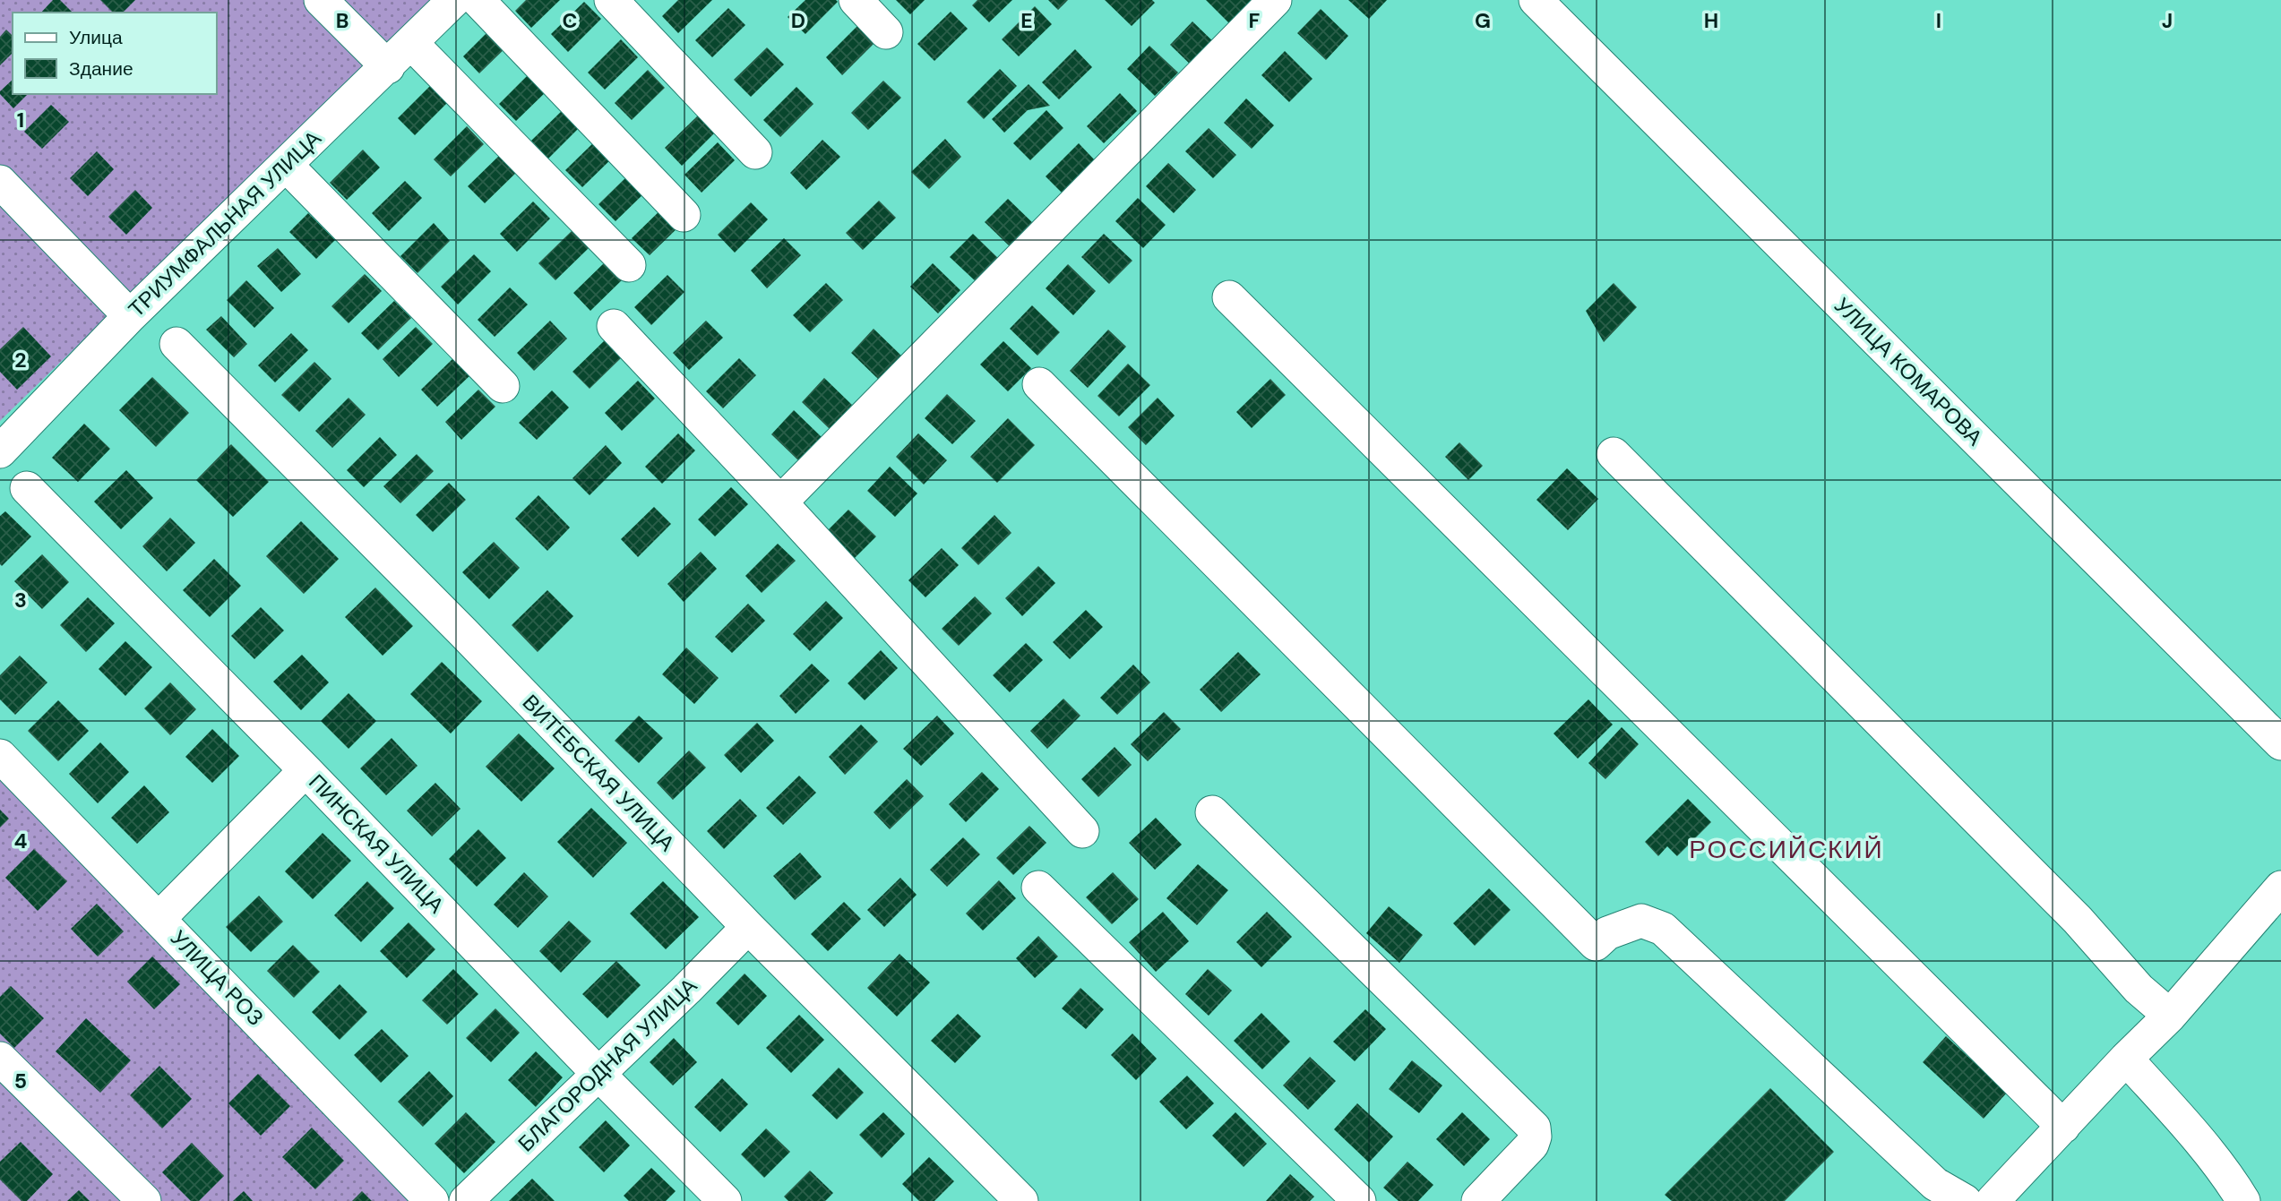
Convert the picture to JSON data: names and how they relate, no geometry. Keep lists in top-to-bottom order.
{
  "streets": {
    "street": [
      "ТРИУМФАЛЬНАЯ УЛИЦА",
      "УЛИЦА КОМАРОВА",
      "ВИТЕБСКАЯ УЛИЦА",
      "ПИНСКАЯ УЛИЦА",
      "УЛИЦА РОЗ",
      "БЛАГОРОДНАЯ УЛИЦА"
    ]
  },
  "crossings": [
    ["ВИТЕБСКАЯ УЛИЦА", "БЛАГОРОДНАЯ УЛИЦА"],
    ["ПИНСКАЯ УЛИЦА", "БЛАГОРОДНАЯ УЛИЦА"]
  ],
  "districts": ["РОССИЙСКИЙ"],
  "legend": ["Улица", "Здание"],
  "grid": {
    "columns": [
      "B",
      "C",
      "D",
      "E",
      "F",
      "G",
      "H",
      "I",
      "J"
    ],
    "rows": [
      "1",
      "2",
      "3",
      "4",
      "5"
    ]
  }
}
